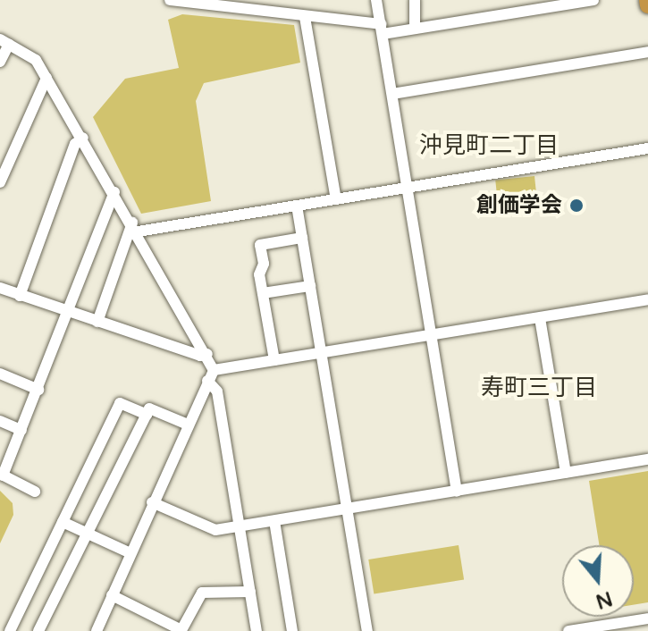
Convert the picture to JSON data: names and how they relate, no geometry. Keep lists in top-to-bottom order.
{
  "districts": ["沖見町二丁目", "寿町三丁目"],
  "places": ["創価学会"],
  "north": "bottom"
}
